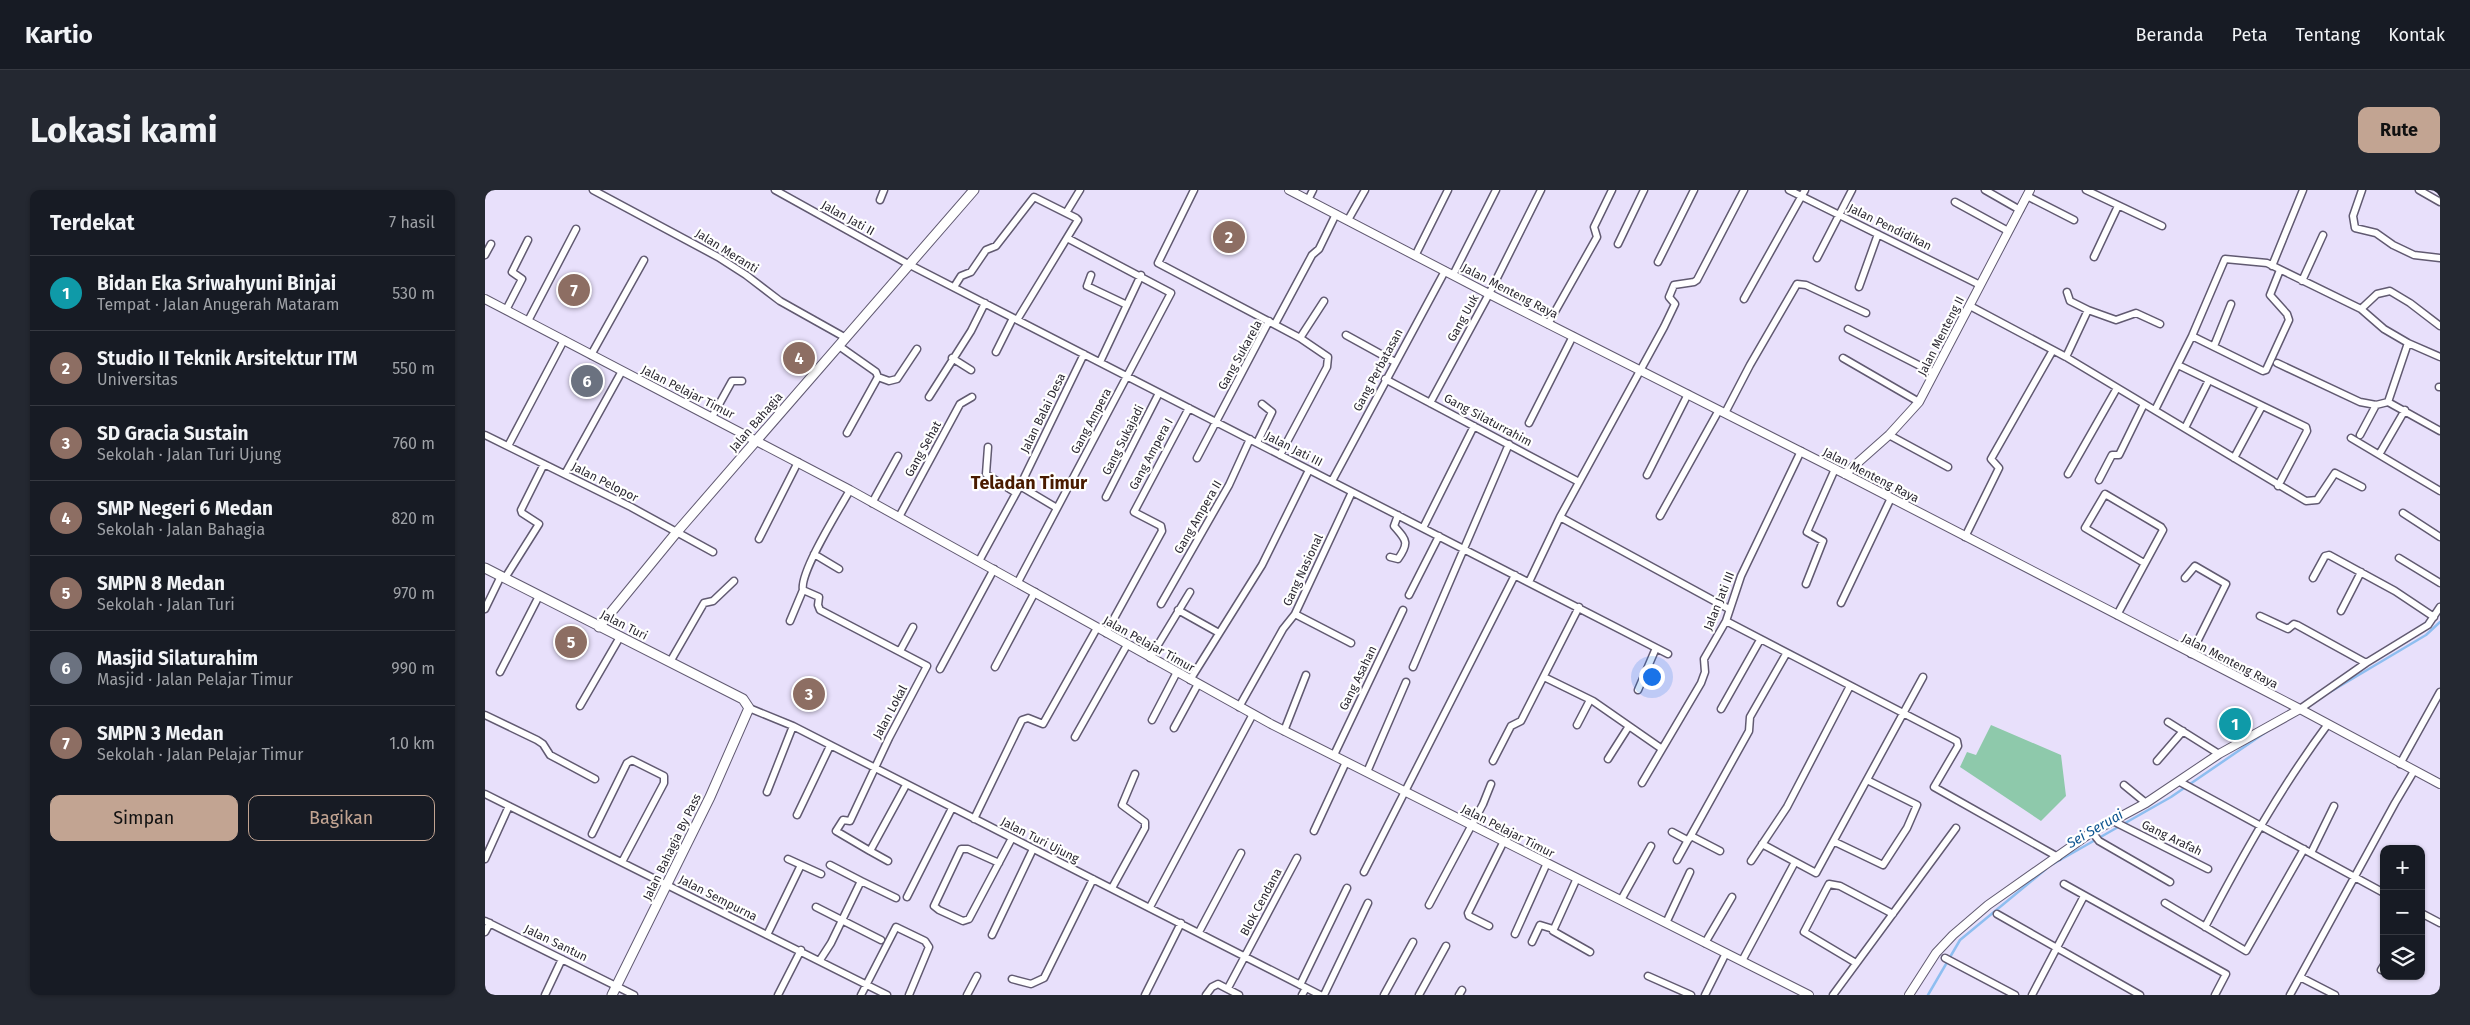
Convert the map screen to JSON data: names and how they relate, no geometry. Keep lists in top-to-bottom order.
{
  "streets": {
    "main road": ["Jalan Bahagia", "Jalan Turi", "Jalan Bahagia By Pass"],
    "street": [
      "Jalan Jati II",
      "Jalan Pendidikan",
      "Jalan Meranti",
      "Jalan Menteng Raya",
      "Gang Uuk",
      "Jalan Menteng II",
      "Gang Sukarela",
      "Gang Perbatasan",
      "Jalan Pelajar Timur",
      "Jalan Balai Desa",
      "Gang Silaturrahim",
      "Gang Ampera",
      "Gang Sukajadi",
      "Gang Sehat",
      "Jalan Jati III",
      "Gang Ampera I",
      "Jalan Pelopor",
      "Gang Ampera II",
      "Gang Nasional",
      "Gang Asahan",
      "Jalan Lokal",
      "Gang Arafah",
      "Jalan Turi Ujung",
      "Jalan Sempurna",
      "Blok Cendana",
      "Jalan Santun"
    ]
  },
  "crossings": [
    ["Jalan Jati II", "Jalan Bahagia"],
    ["Jalan Jati II", "Jalan Jati III"],
    ["Jalan Pendidikan", "Jalan Menteng II"],
    ["Jalan Meranti", "Jalan Bahagia"],
    ["Jalan Menteng Raya", "Gang Uuk"],
    ["Jalan Menteng Raya", "Jalan Menteng II"],
    ["Jalan Menteng Raya", "Gang Perbatasan"],
    ["Jalan Menteng Raya", "Jalan Jati III"],
    ["Gang Uuk", "Gang Silaturrahim"],
    ["Gang Sukarela", "Jalan Jati III"],
    ["Gang Perbatasan", "Gang Silaturrahim"],
    ["Gang Perbatasan", "Jalan Jati III"],
    ["Jalan Pelajar Timur", "Jalan Balai Desa"],
    ["Jalan Pelajar Timur", "Gang Ampera"],
    ["Jalan Pelajar Timur", "Jalan Bahagia"],
    ["Jalan Pelajar Timur", "Gang Sehat"],
    ["Jalan Pelajar Timur", "Gang Ampera I"],
    ["Jalan Pelajar Timur", "Gang Nasional"],
    ["Jalan Pelajar Timur", "Gang Asahan"],
    ["Jalan Balai Desa", "Jalan Jati III"],
    ["Gang Ampera", "Jalan Jati III"],
    ["Jalan Bahagia", "Jalan Jati III"],
    ["Jalan Bahagia", "Jalan Pelopor"],
    ["Jalan Bahagia", "Jalan Turi"],
    ["Gang Sukajadi", "Jalan Jati III"],
    ["Jalan Jati III", "Gang Ampera I"],
    ["Jalan Jati III", "Gang Ampera II"],
    ["Jalan Jati III", "Gang Nasional"],
    ["Jalan Turi", "Jalan Turi Ujung"],
    ["Jalan Turi", "Jalan Bahagia By Pass"],
    ["Jalan Lokal", "Jalan Turi Ujung"],
    ["Jalan Turi Ujung", "Jalan Bahagia By Pass"],
    ["Jalan Turi Ujung", "Blok Cendana"],
    ["Jalan Bahagia By Pass", "Jalan Sempurna"],
    ["Jalan Bahagia By Pass", "Jalan Santun"]
  ],
  "districts": ["Teladan Timur"],
  "water": ["Sei Seruai"],
  "page": {
    "header": "Kartio",
    "nav": [
      "Beranda",
      "Peta",
      "Tentang",
      "Kontak"
    ],
    "buttons": [
      "Rute",
      ["Simpan", "Bagikan"]
    ],
    "title": "Lokasi kami",
    "heading": ["Terdekat", "7 hasil"],
    "pins": [
      "2",
      "7",
      "4",
      "6",
      "5",
      "3",
      "1"
    ],
    "list": [
      {
        "mark": "1",
        "name": "Bidan Eka Sriwahyuni Binjai",
        "note": "Tempat · Jalan Anugerah Mataram",
        "value": "530 m"
      },
      {
        "mark": "2",
        "name": "Studio II Teknik Arsitektur ITM",
        "note": "Universitas",
        "value": "550 m"
      },
      {
        "mark": "3",
        "name": "SD Gracia Sustain",
        "note": "Sekolah · Jalan Turi Ujung",
        "value": "760 m"
      },
      {
        "mark": "4",
        "name": "SMP Negeri 6 Medan",
        "note": "Sekolah · Jalan Bahagia",
        "value": "820 m"
      },
      {
        "mark": "5",
        "name": "SMPN 8 Medan",
        "note": "Sekolah · Jalan Turi",
        "value": "970 m"
      },
      {
        "mark": "6",
        "name": "Masjid Silaturahim",
        "note": "Masjid · Jalan Pelajar Timur",
        "value": "990 m"
      },
      {
        "mark": "7",
        "name": "SMPN 3 Medan",
        "note": "Sekolah · Jalan Pelajar Timur",
        "value": "1.0 km"
      }
    ],
    "map_buttons": ["+", "−"]
  }
}
